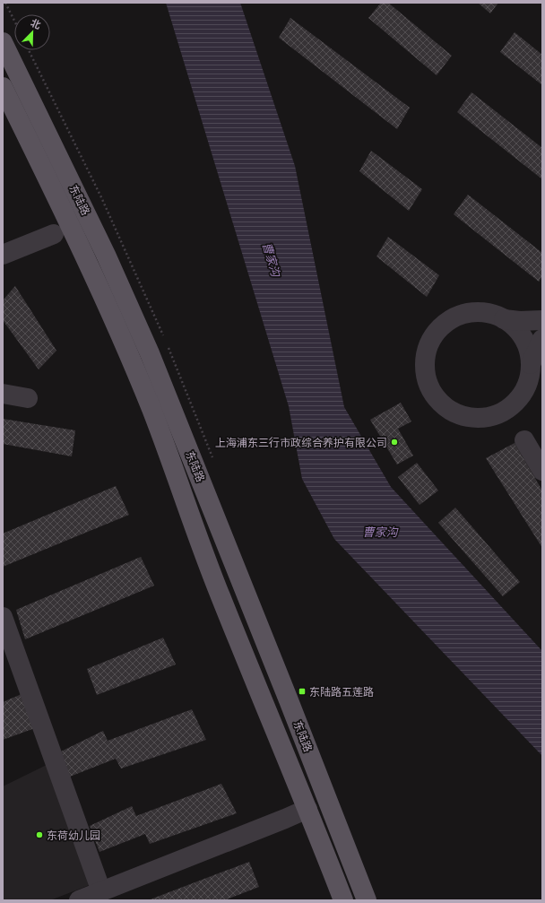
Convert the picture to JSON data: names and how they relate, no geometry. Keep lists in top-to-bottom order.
{
  "streets": {
    "main road": ["东陆路"]
  },
  "water": ["曹家沟"],
  "places": {
    "other": ["上海浦东三行市政综合养护有限公司", "东荷幼儿园"],
    "transit": ["东陆路五莲路"]
  },
  "north": "top right"
}
